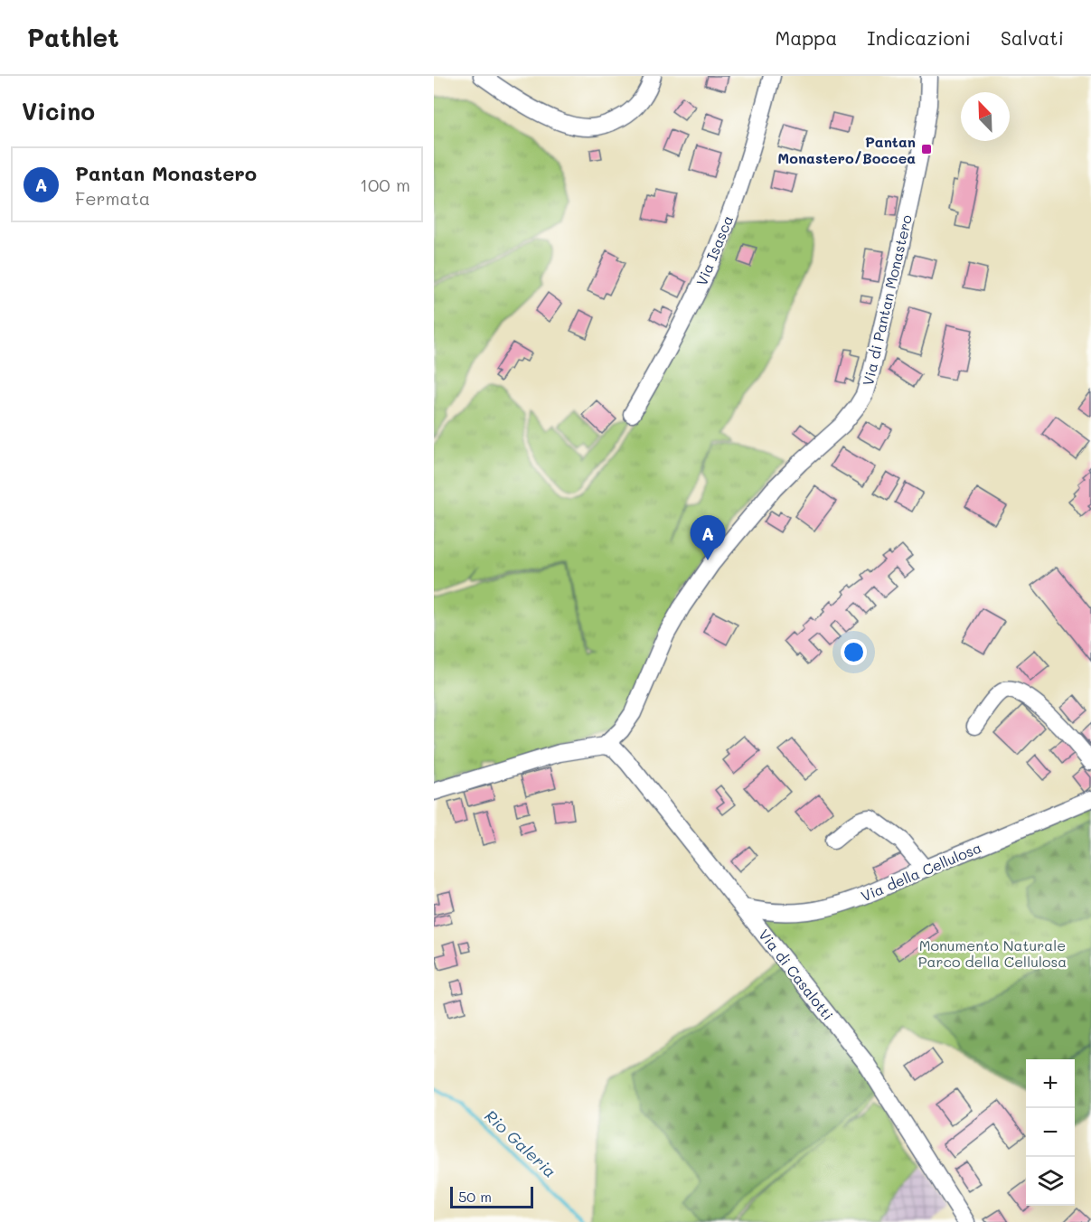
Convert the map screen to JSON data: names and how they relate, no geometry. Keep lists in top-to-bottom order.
{
  "streets": {
    "street": [
      "Via Isasca",
      "Via di Pantan Monastero",
      "Via della Cellulosa",
      "Via di Casalotti"
    ]
  },
  "crossings": [
    ["Via di Pantan Monastero", "Via di Casalotti"],
    ["Via della Cellulosa", "Via di Casalotti"]
  ],
  "water": ["Rio Galeria"],
  "parks": ["Monumento Naturale Parco della Cellulosa"],
  "places": {
    "transit": ["Pantan Monastero/Boccea"]
  },
  "scale_bar": "50 m",
  "north": "top left",
  "page": {
    "header": "Pathlet",
    "nav": ["Mappa", "Indicazioni", "Salvati"],
    "heading": "Vicino",
    "list": [
      {
        "mark": "A",
        "name": "Pantan Monastero",
        "note": "Fermata",
        "value": "100 m"
      }
    ],
    "pins": "A",
    "map_buttons": ["+", "−"],
    "scale": "50 m"
  }
}
